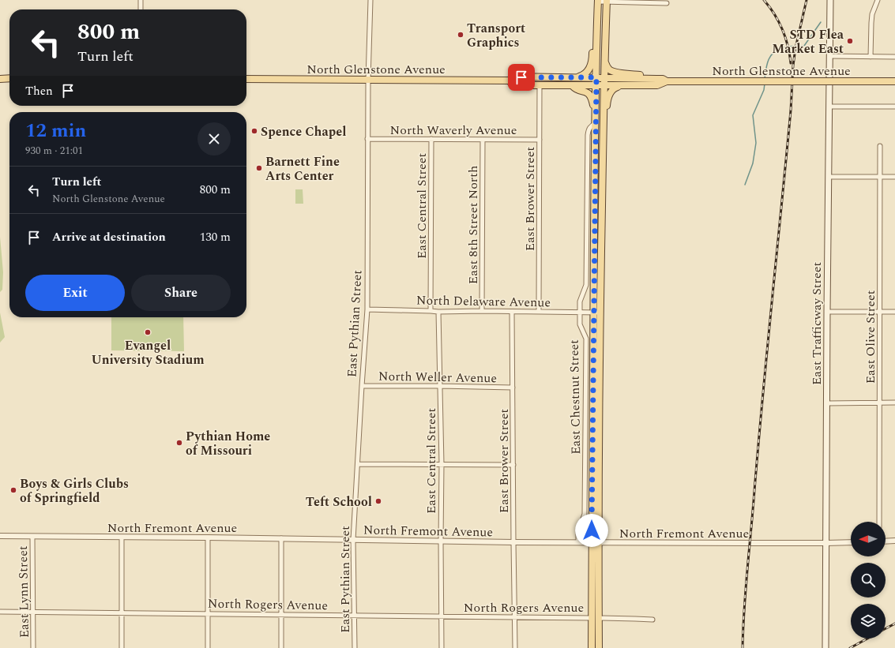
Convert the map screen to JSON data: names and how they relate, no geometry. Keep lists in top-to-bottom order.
{
  "streets": {
    "main road": ["North Glenstone Avenue", "East Trafficway Street"],
    "street": [
      "North Waverly Avenue",
      "East Brower Street",
      "East Central Street",
      "East 8th Street North",
      "North Delaware Avenue",
      "East Pythian Street",
      "East Olive Street",
      "North Weller Avenue",
      "East Chestnut Street",
      "North Fremont Avenue",
      "East Lynn Street",
      "North Rogers Avenue"
    ]
  },
  "crossings": [
    ["North Glenstone Avenue", "East Brower Street"],
    ["North Glenstone Avenue", "East Pythian Street"],
    ["North Waverly Avenue", "East Brower Street"],
    ["North Waverly Avenue", "East Central Street"],
    ["North Waverly Avenue", "East 8th Street North"],
    ["North Waverly Avenue", "East Pythian Street"],
    ["East Brower Street", "North Delaware Avenue"],
    ["East Brower Street", "North Weller Avenue"],
    ["East Brower Street", "North Fremont Avenue"],
    ["East Brower Street", "North Rogers Avenue"],
    ["East Central Street", "North Delaware Avenue"],
    ["East Central Street", "North Weller Avenue"],
    ["East Central Street", "North Fremont Avenue"],
    ["East Central Street", "North Rogers Avenue"],
    ["East 8th Street North", "North Delaware Avenue"],
    ["North Delaware Avenue", "East Pythian Street"],
    ["North Delaware Avenue", "East Chestnut Street"],
    ["East Pythian Street", "North Weller Avenue"],
    ["East Pythian Street", "North Fremont Avenue"],
    ["East Pythian Street", "North Rogers Avenue"],
    ["East Trafficway Street", "North Fremont Avenue"],
    ["East Chestnut Street", "North Fremont Avenue"],
    ["North Fremont Avenue", "East Lynn Street"],
    ["East Lynn Street", "North Rogers Avenue"]
  ],
  "places": [
    "Transport Graphics",
    "STD Flea Market East",
    "Spence Chapel",
    "Barnett Fine Arts Center",
    "Evangel University Stadium",
    "Pythian Home of Missouri",
    "Boys & Girls Clubs of Springfield",
    "Teft School"
  ],
  "north": "left",
  "page": {
    "turn": ["800 m", "Turn left"],
    "then": "Then",
    "heading": ["12 min", "930 m · 21:01"],
    "list": [
      {
        "name": "Turn left",
        "note": "North Glenstone Avenue",
        "value": "800 m"
      },
      {
        "name": "Arrive at destination",
        "value": "130 m"
      }
    ],
    "buttons": ["Exit", "Share"]
  }
}
